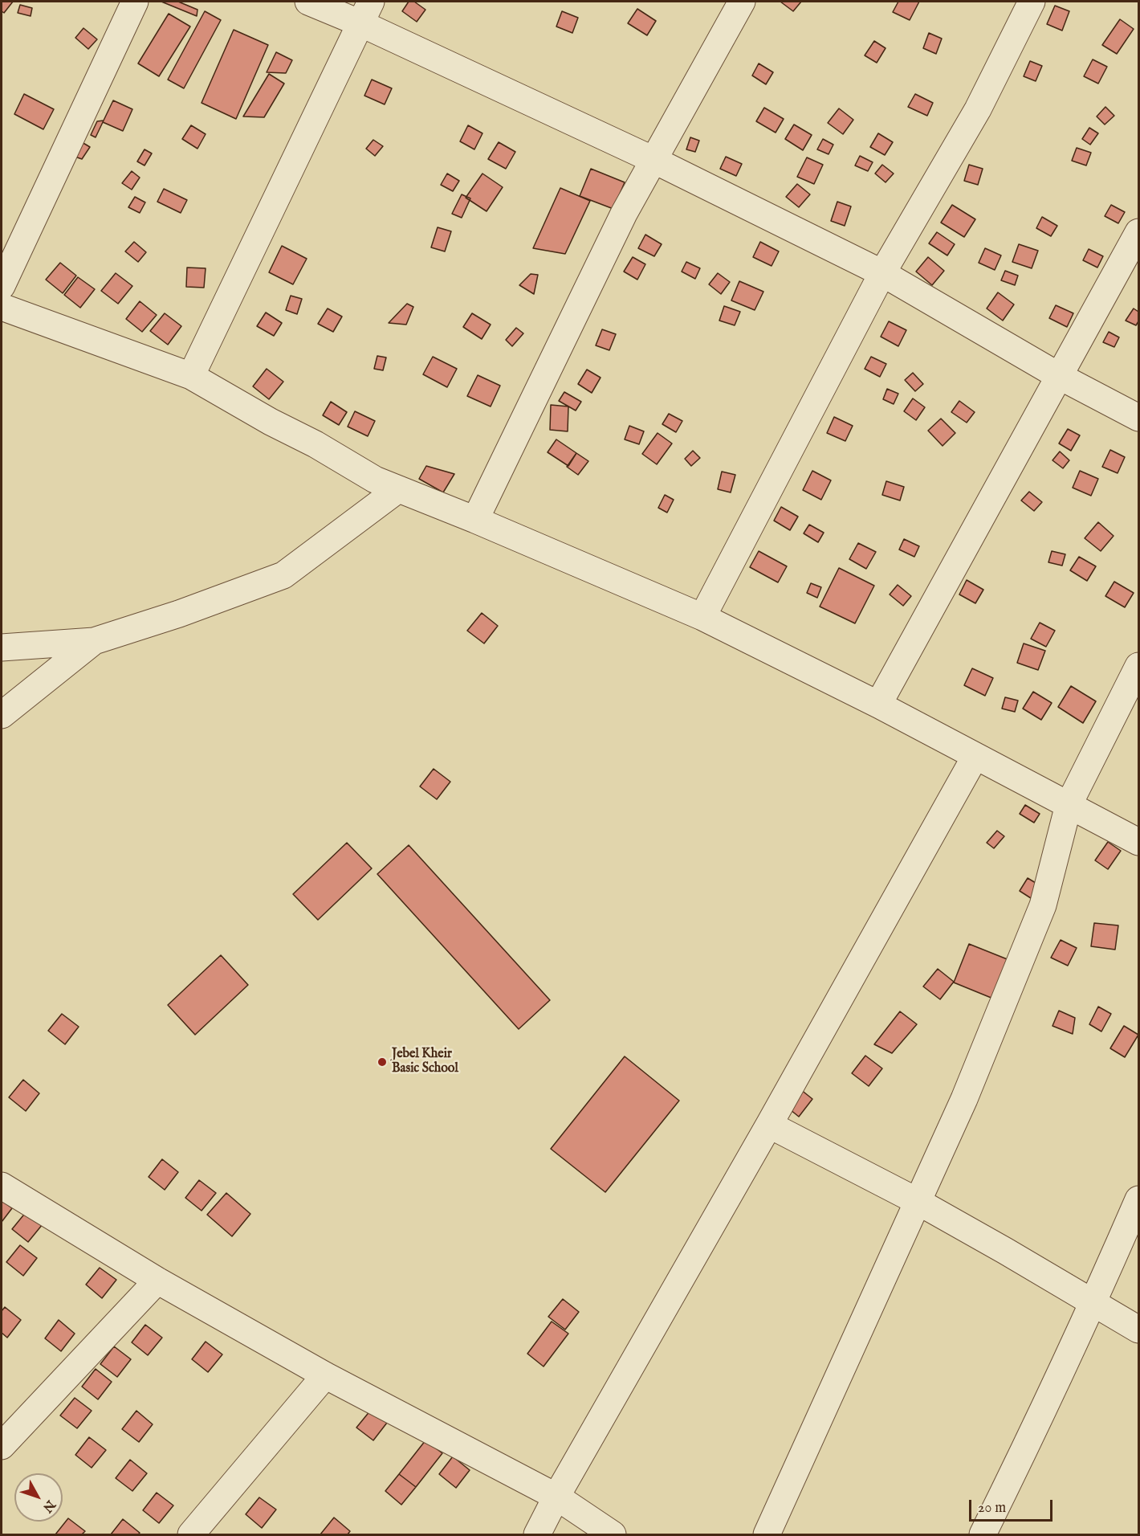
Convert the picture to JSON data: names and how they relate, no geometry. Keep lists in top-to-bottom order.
{
  "places": ["Jebel Kheir Basic School"],
  "scale_bar": "20 m",
  "north": "bottom right"
}
